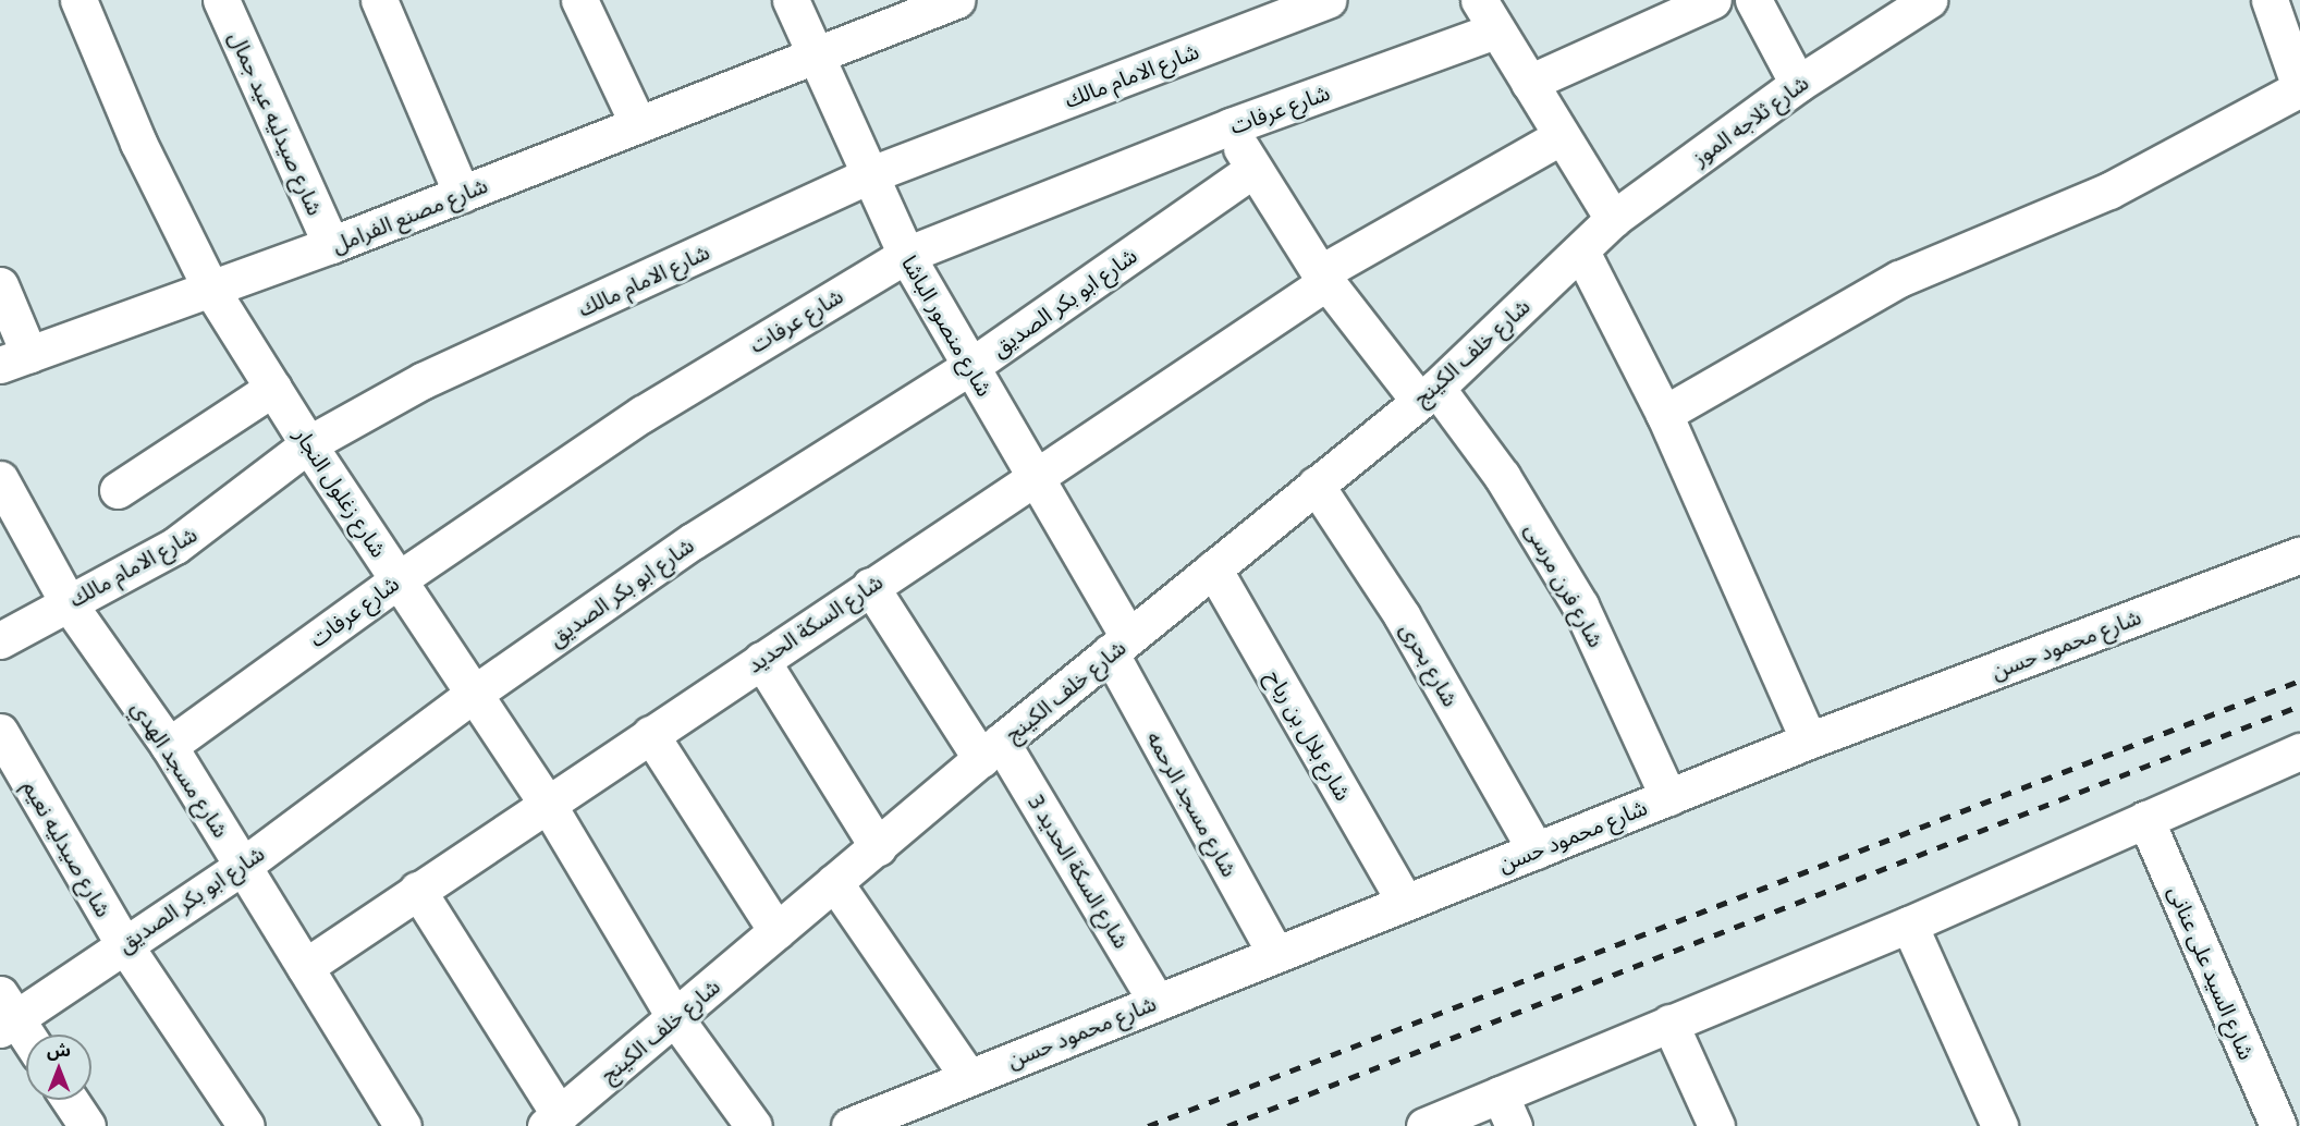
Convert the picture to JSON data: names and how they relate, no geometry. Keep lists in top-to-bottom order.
{
  "streets": {
    "street": [
      "شارع الامام مالك",
      "شارع عرفات",
      "شارع ثلاجه الموز",
      "شارع صيدليه عيد جمال",
      "شارع مصنع الفرامل",
      "شارع ابو بكر الصديق",
      "شارع منصور الباشا",
      "شارع خلف الكينج",
      "شارع زغلول النجار",
      "شارع فرن مرسى",
      "شارع السكة الحديد",
      "شارع محمود حسن",
      "شارع بحرى",
      "شارع بلال بن رباح",
      "شارع مسجد الهدي",
      "شارع مسجد الرحمه",
      "شارع صيدليه نعيم",
      "شارع السكة الحديد 3",
      "شارع السيد على عنانى"
    ]
  },
  "crossings": [
    ["شارع الامام مالك", "شارع منصور الباشا"],
    ["شارع الامام مالك", "شارع زغلول النجار"],
    ["شارع الامام مالك", "شارع مسجد الهدي"],
    ["شارع عرفات", "شارع منصور الباشا"],
    ["شارع عرفات", "شارع زغلول النجار"],
    ["شارع عرفات", "شارع فرن مرسى"],
    ["شارع عرفات", "شارع مسجد الهدي"],
    ["شارع ثلاجه الموز", "شارع خلف الكينج"],
    ["شارع صيدليه عيد جمال", "شارع مصنع الفرامل"],
    ["شارع مصنع الفرامل", "شارع منصور الباشا"],
    ["شارع مصنع الفرامل", "شارع زغلول النجار"],
    ["شارع ابو بكر الصديق", "شارع منصور الباشا"],
    ["شارع ابو بكر الصديق", "شارع زغلول النجار"],
    ["شارع ابو بكر الصديق", "شارع فرن مرسى"],
    ["شارع ابو بكر الصديق", "شارع مسجد الهدي"],
    ["شارع ابو بكر الصديق", "شارع صيدليه نعيم"],
    ["شارع منصور الباشا", "شارع خلف الكينج"],
    ["شارع منصور الباشا", "شارع السكة الحديد"],
    ["شارع منصور الباشا", "شارع مسجد الرحمه"],
    ["شارع خلف الكينج", "شارع زغلول النجار"],
    ["شارع خلف الكينج", "شارع فرن مرسى"],
    ["شارع خلف الكينج", "شارع بحرى"],
    ["شارع خلف الكينج", "شارع بلال بن رباح"],
    ["شارع خلف الكينج", "شارع مسجد الرحمه"],
    ["شارع خلف الكينج", "شارع السكة الحديد 3"],
    ["شارع زغلول النجار", "شارع السكة الحديد"],
    ["شارع فرن مرسى", "شارع السكة الحديد"],
    ["شارع فرن مرسى", "شارع محمود حسن"],
    ["شارع السكة الحديد", "شارع مسجد الهدي"],
    ["شارع السكة الحديد", "شارع السكة الحديد 3"],
    ["شارع محمود حسن", "شارع بحرى"],
    ["شارع محمود حسن", "شارع بلال بن رباح"],
    ["شارع محمود حسن", "شارع مسجد الرحمه"],
    ["شارع محمود حسن", "شارع السكة الحديد 3"]
  ],
  "north": "top"
}
